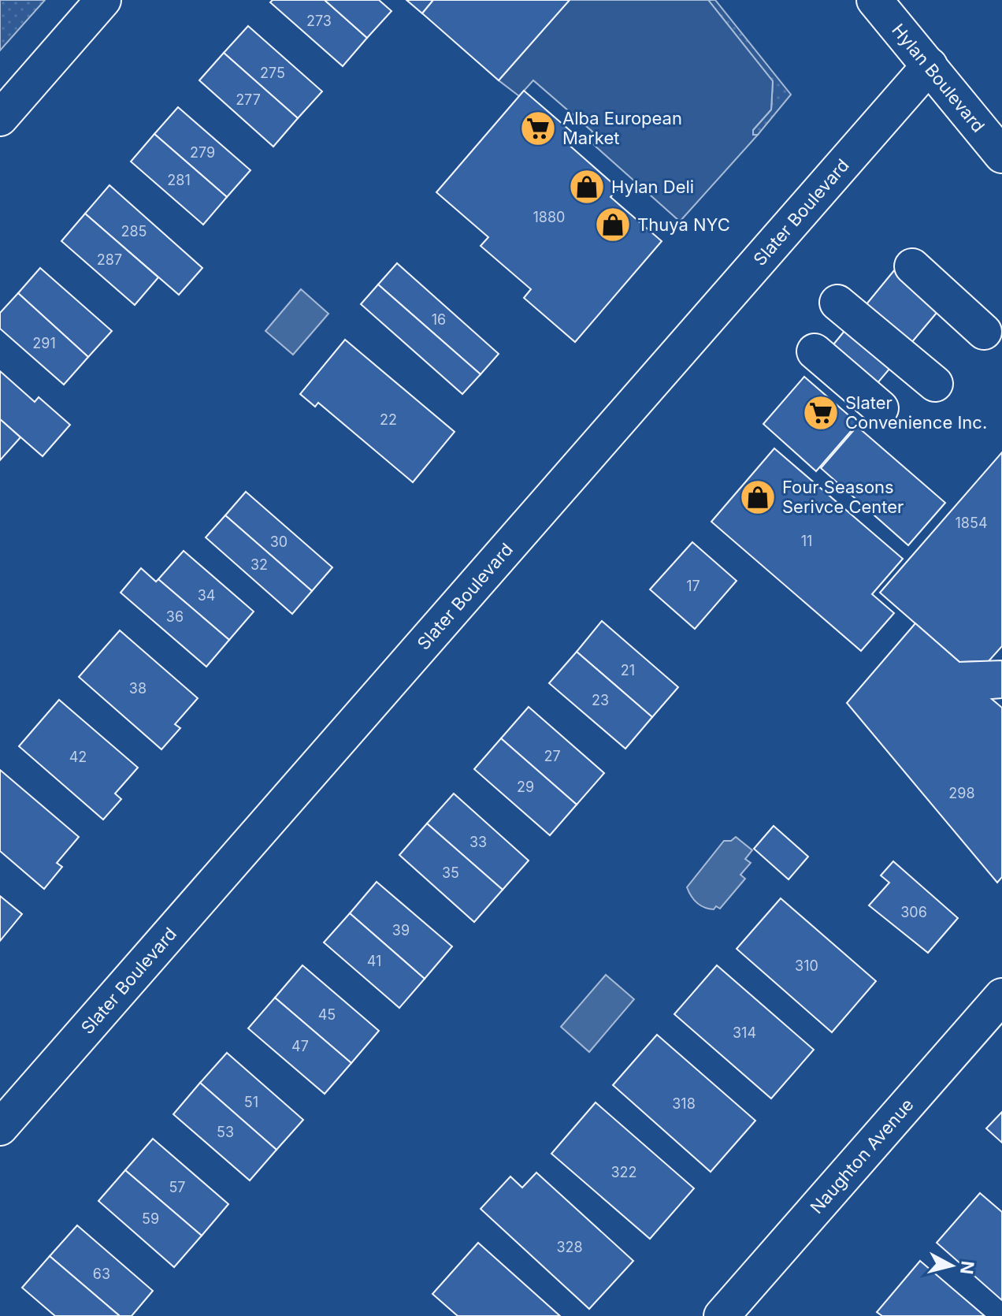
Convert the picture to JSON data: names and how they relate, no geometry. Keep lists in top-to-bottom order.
{
  "streets": {
    "street": ["Hylan Boulevard", "Slater Boulevard", "Naughton Avenue"]
  },
  "crossings": [
    ["Hylan Boulevard", "Slater Boulevard"]
  ],
  "places": {
    "supermarket": ["Alba European Market", "Slater Convenience Inc."],
    "shop": ["Hylan Deli", "Thuya NYC", "Four Seasons Serivce Center"]
  },
  "house_numbers": [
    "273",
    "275",
    "277",
    "279",
    "281",
    "1880",
    "285",
    "287",
    "16",
    "291",
    "22",
    "1854",
    "11",
    "30",
    "32",
    "17",
    "34",
    "36",
    "21",
    "38",
    "23",
    "27",
    "42",
    "29",
    "298",
    "33",
    "35",
    "306",
    "39",
    "41",
    "310",
    "45",
    "314",
    "47",
    "51",
    "318",
    "53",
    "322",
    "57",
    "59",
    "328",
    "63"
  ],
  "north": "right"
}
